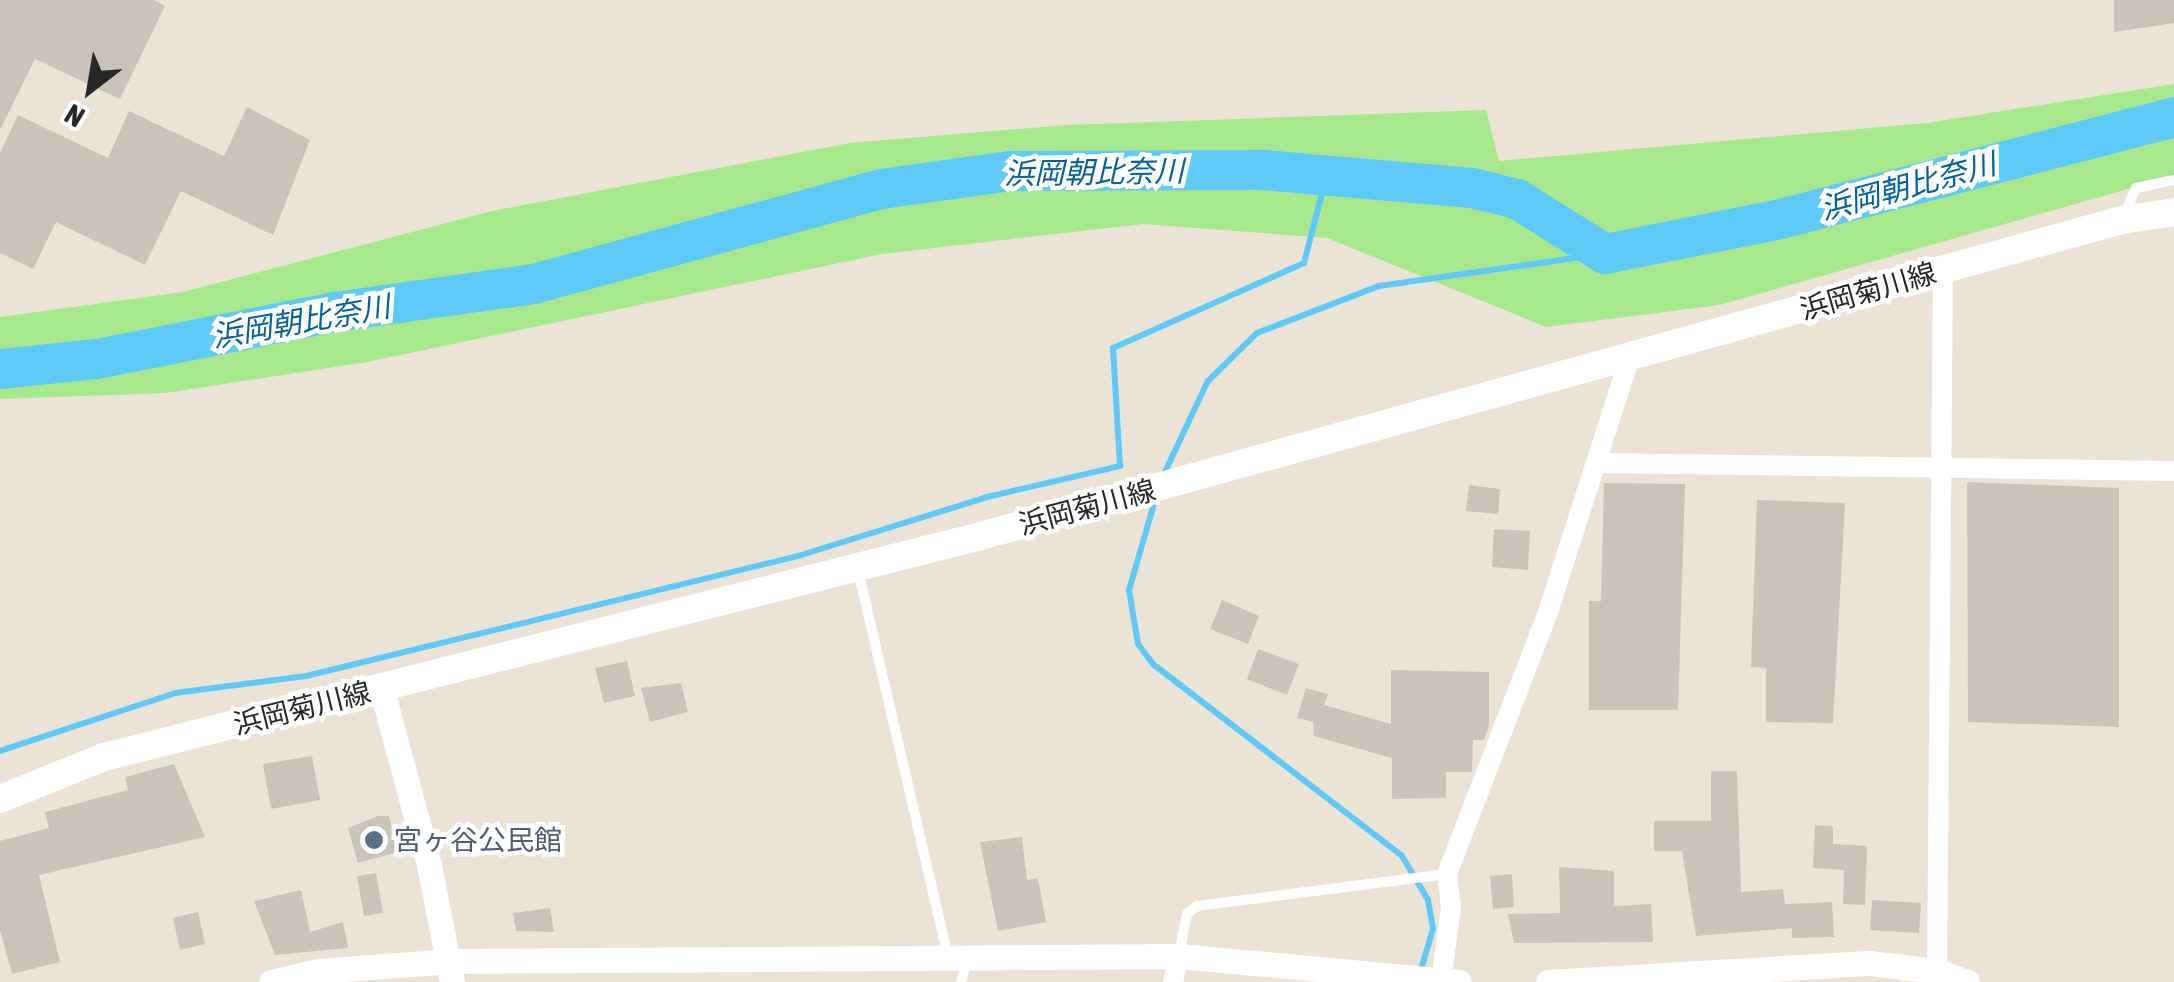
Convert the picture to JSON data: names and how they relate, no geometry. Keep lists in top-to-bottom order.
{
  "streets": {
    "main road": ["浜岡菊川線"]
  },
  "water": ["浜岡朝比奈川"],
  "places": ["宮ヶ谷公民館"],
  "north": "bottom left"
}
